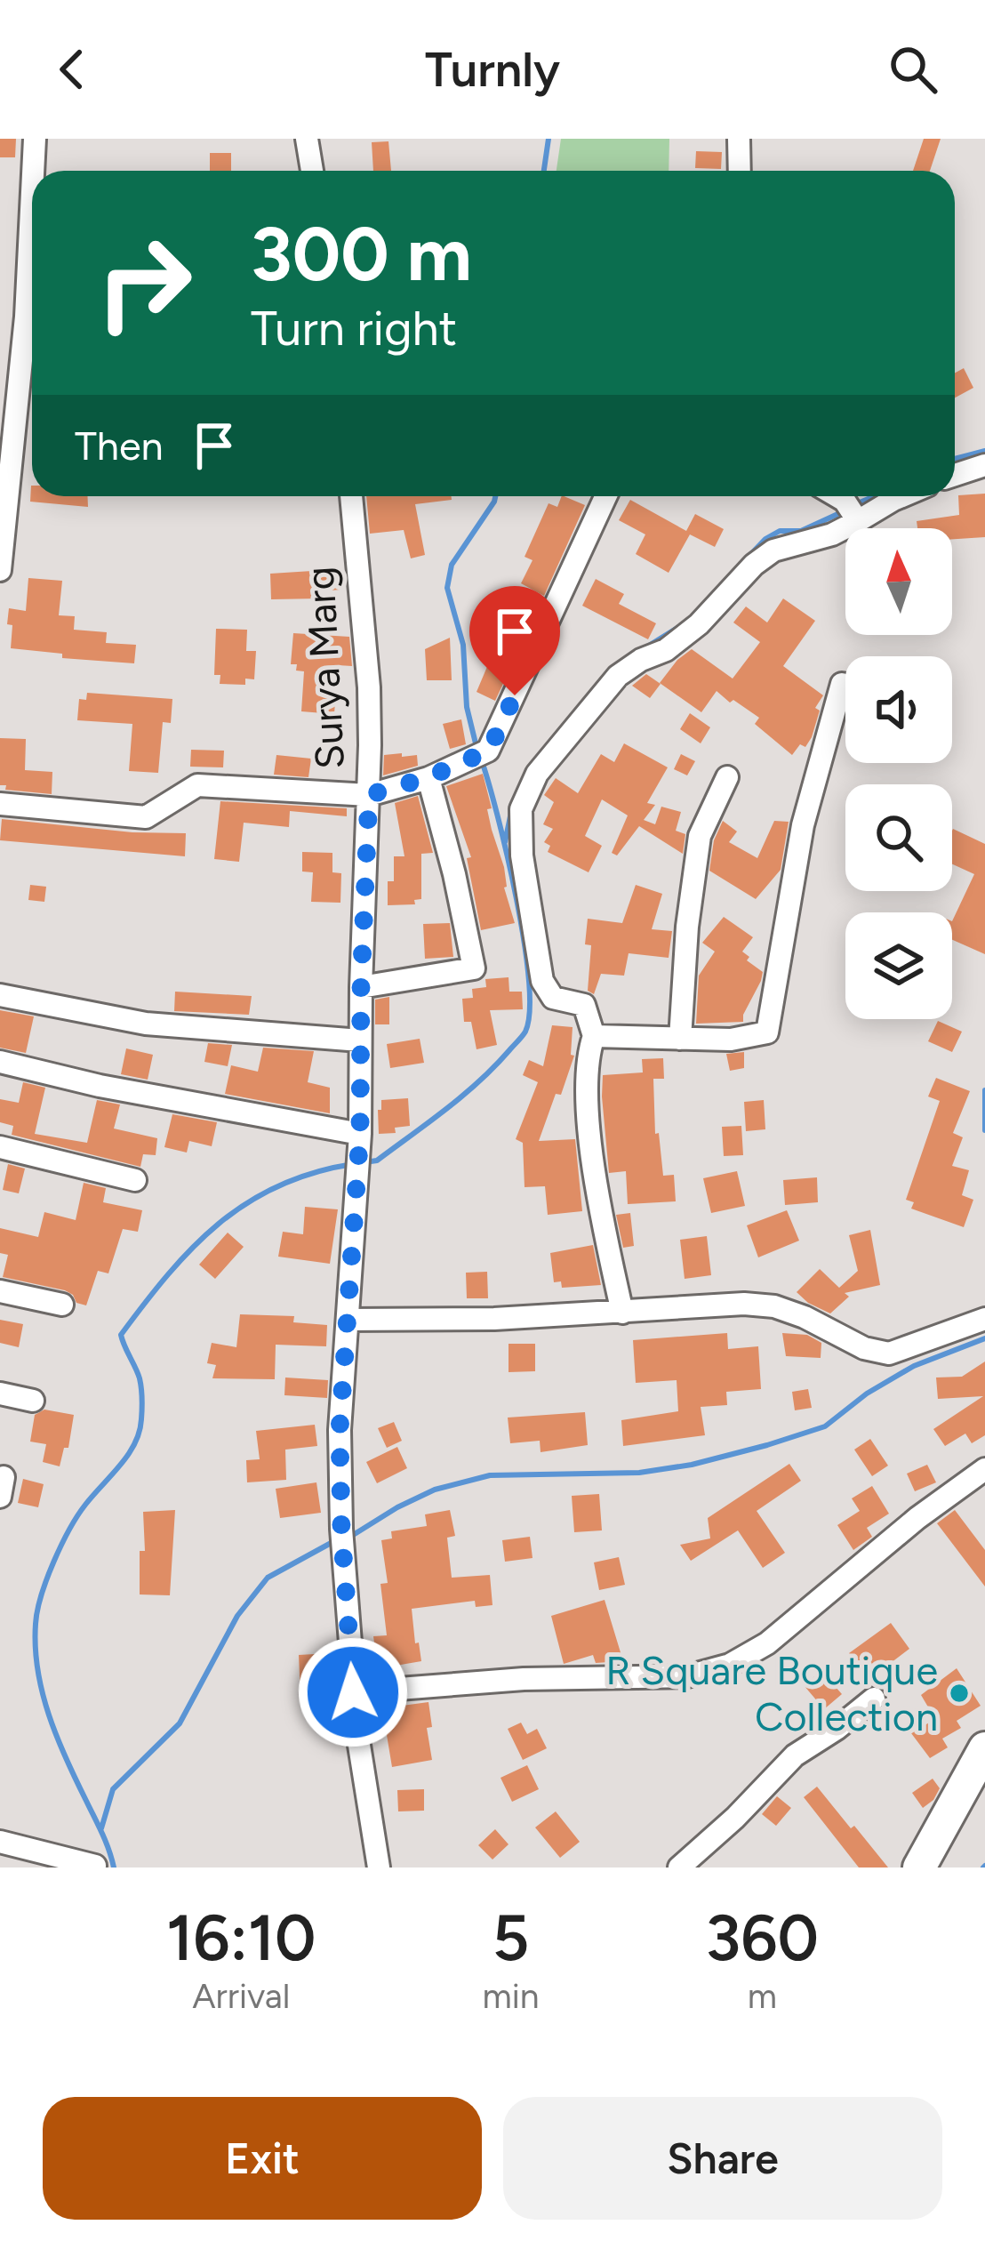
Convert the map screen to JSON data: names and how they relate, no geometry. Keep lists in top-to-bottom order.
{
  "streets": {
    "street": ["Surya Marg"]
  },
  "places": ["R Square Boutique Collection"],
  "north": "top",
  "page": {
    "header": "Turnly",
    "turn": ["300 m", "Turn right"],
    "then": "Then",
    "eta": [
      "16:10",
      "Arrival",
      "5",
      "min",
      "360",
      "m"
    ],
    "buttons": ["Exit", "Share"]
  }
}
